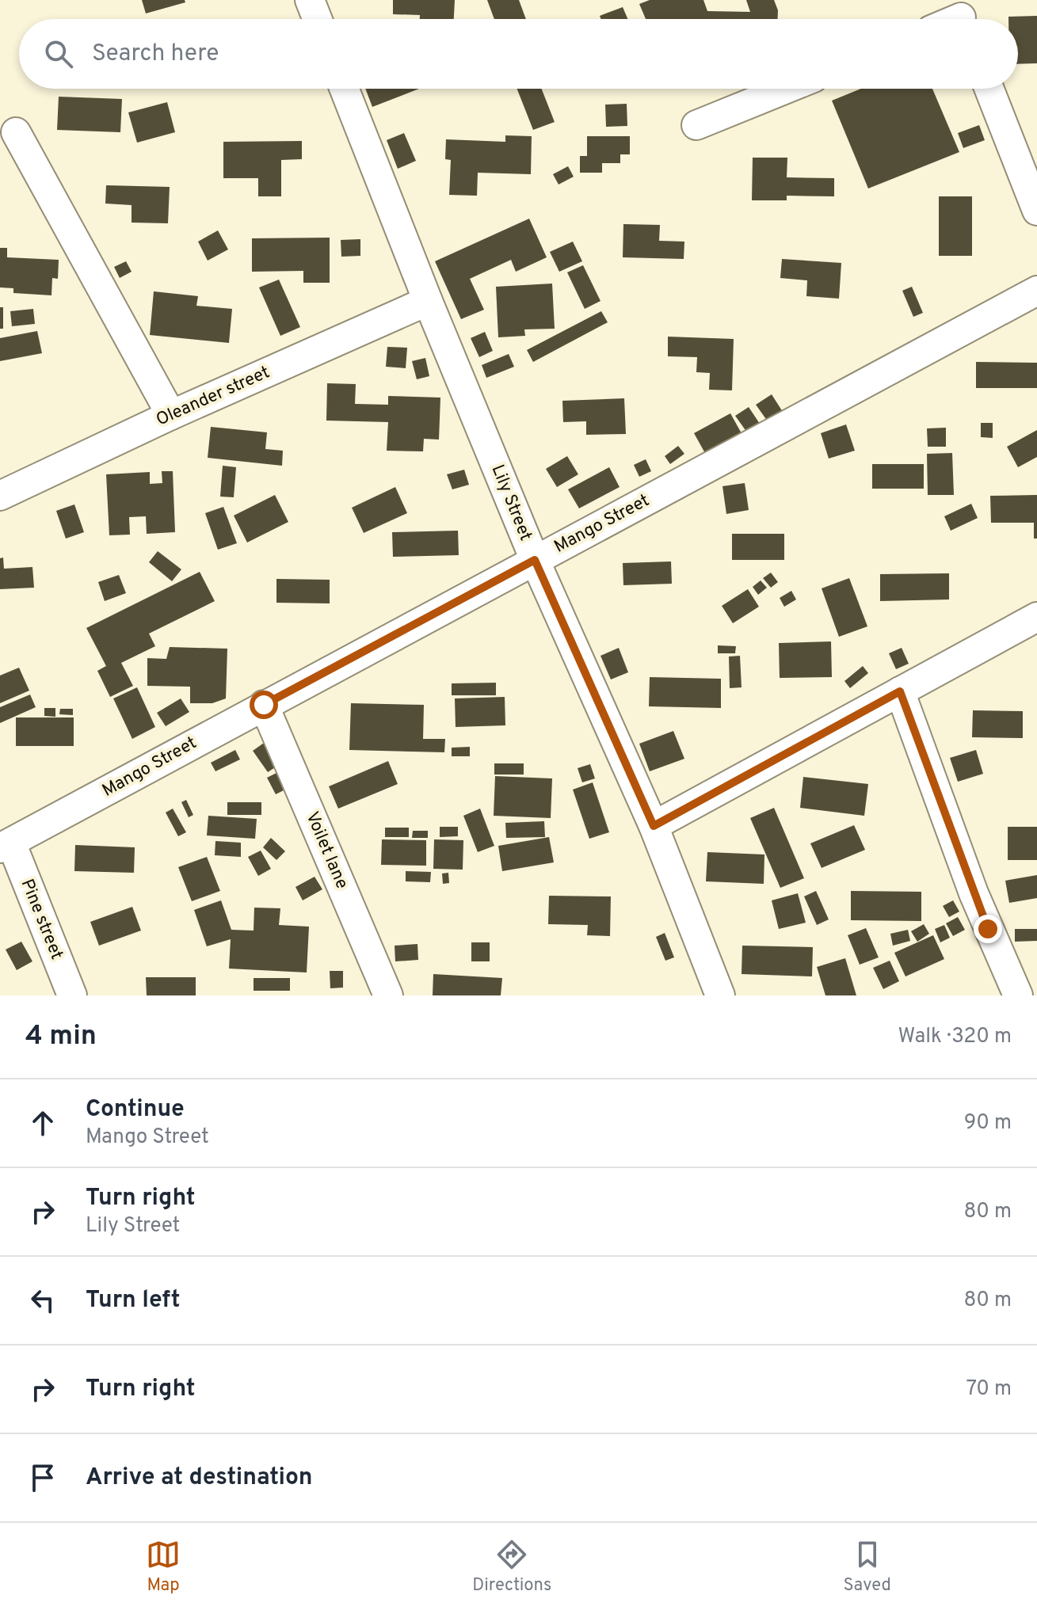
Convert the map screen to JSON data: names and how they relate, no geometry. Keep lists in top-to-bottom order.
{
  "streets": {
    "street": [
      "Oleander street",
      "Lily Street",
      "Mango Street",
      "Voilet lane",
      "Pine street"
    ]
  },
  "crossings": [
    ["Oleander street", "Lily Street"],
    ["Lily Street", "Mango Street"],
    ["Mango Street", "Voilet lane"],
    ["Mango Street", "Pine street"]
  ],
  "page": {
    "search": "Search here",
    "heading": ["4 min", "Walk · 320 m"],
    "list": [
      ["Continue", "Mango Street", "90 m"],
      ["Turn right", "Lily Street", "80 m"],
      ["Turn left", "80 m"],
      ["Turn right", "70 m"],
      "Arrive at destination"
    ],
    "nav": ["Map", "Directions", "Saved"]
  }
}
